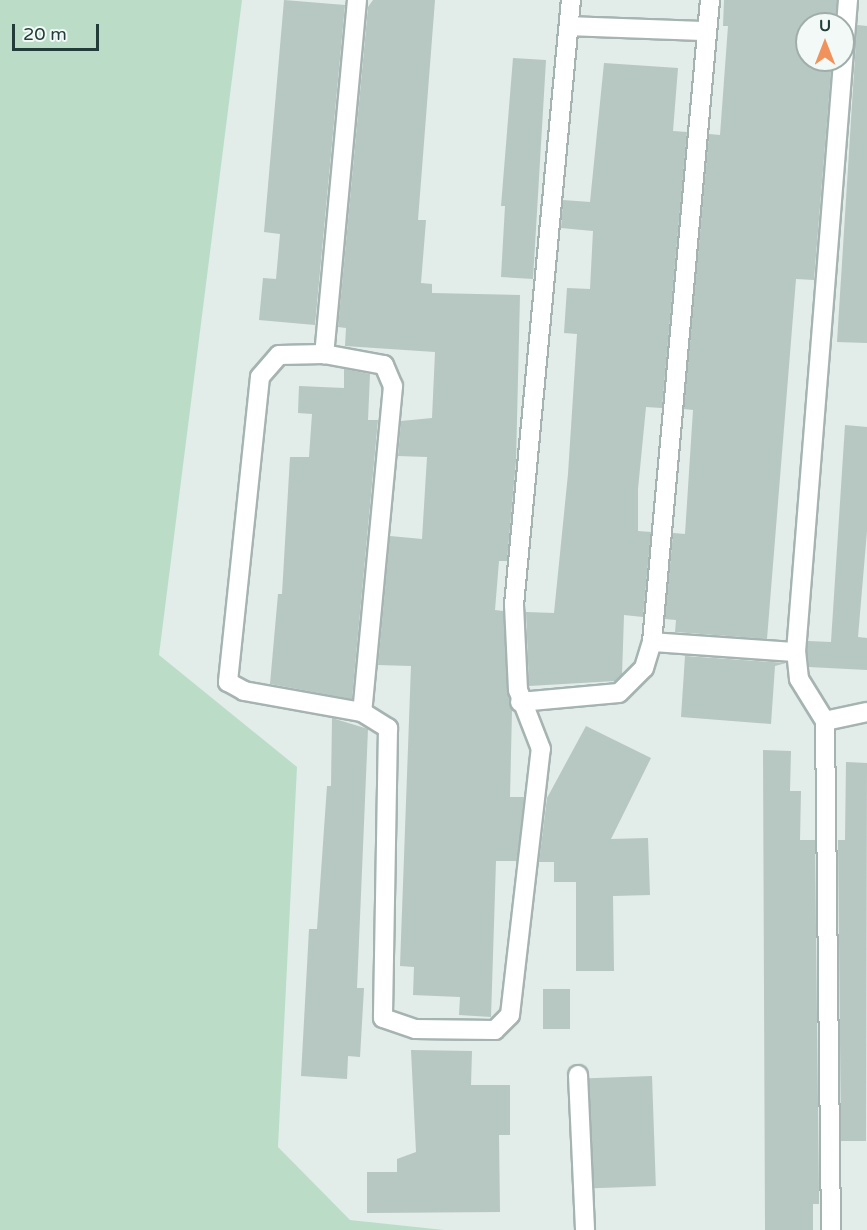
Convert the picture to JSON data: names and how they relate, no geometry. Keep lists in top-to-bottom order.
{
  "scale_bar": "20 m",
  "north": "top"
}
